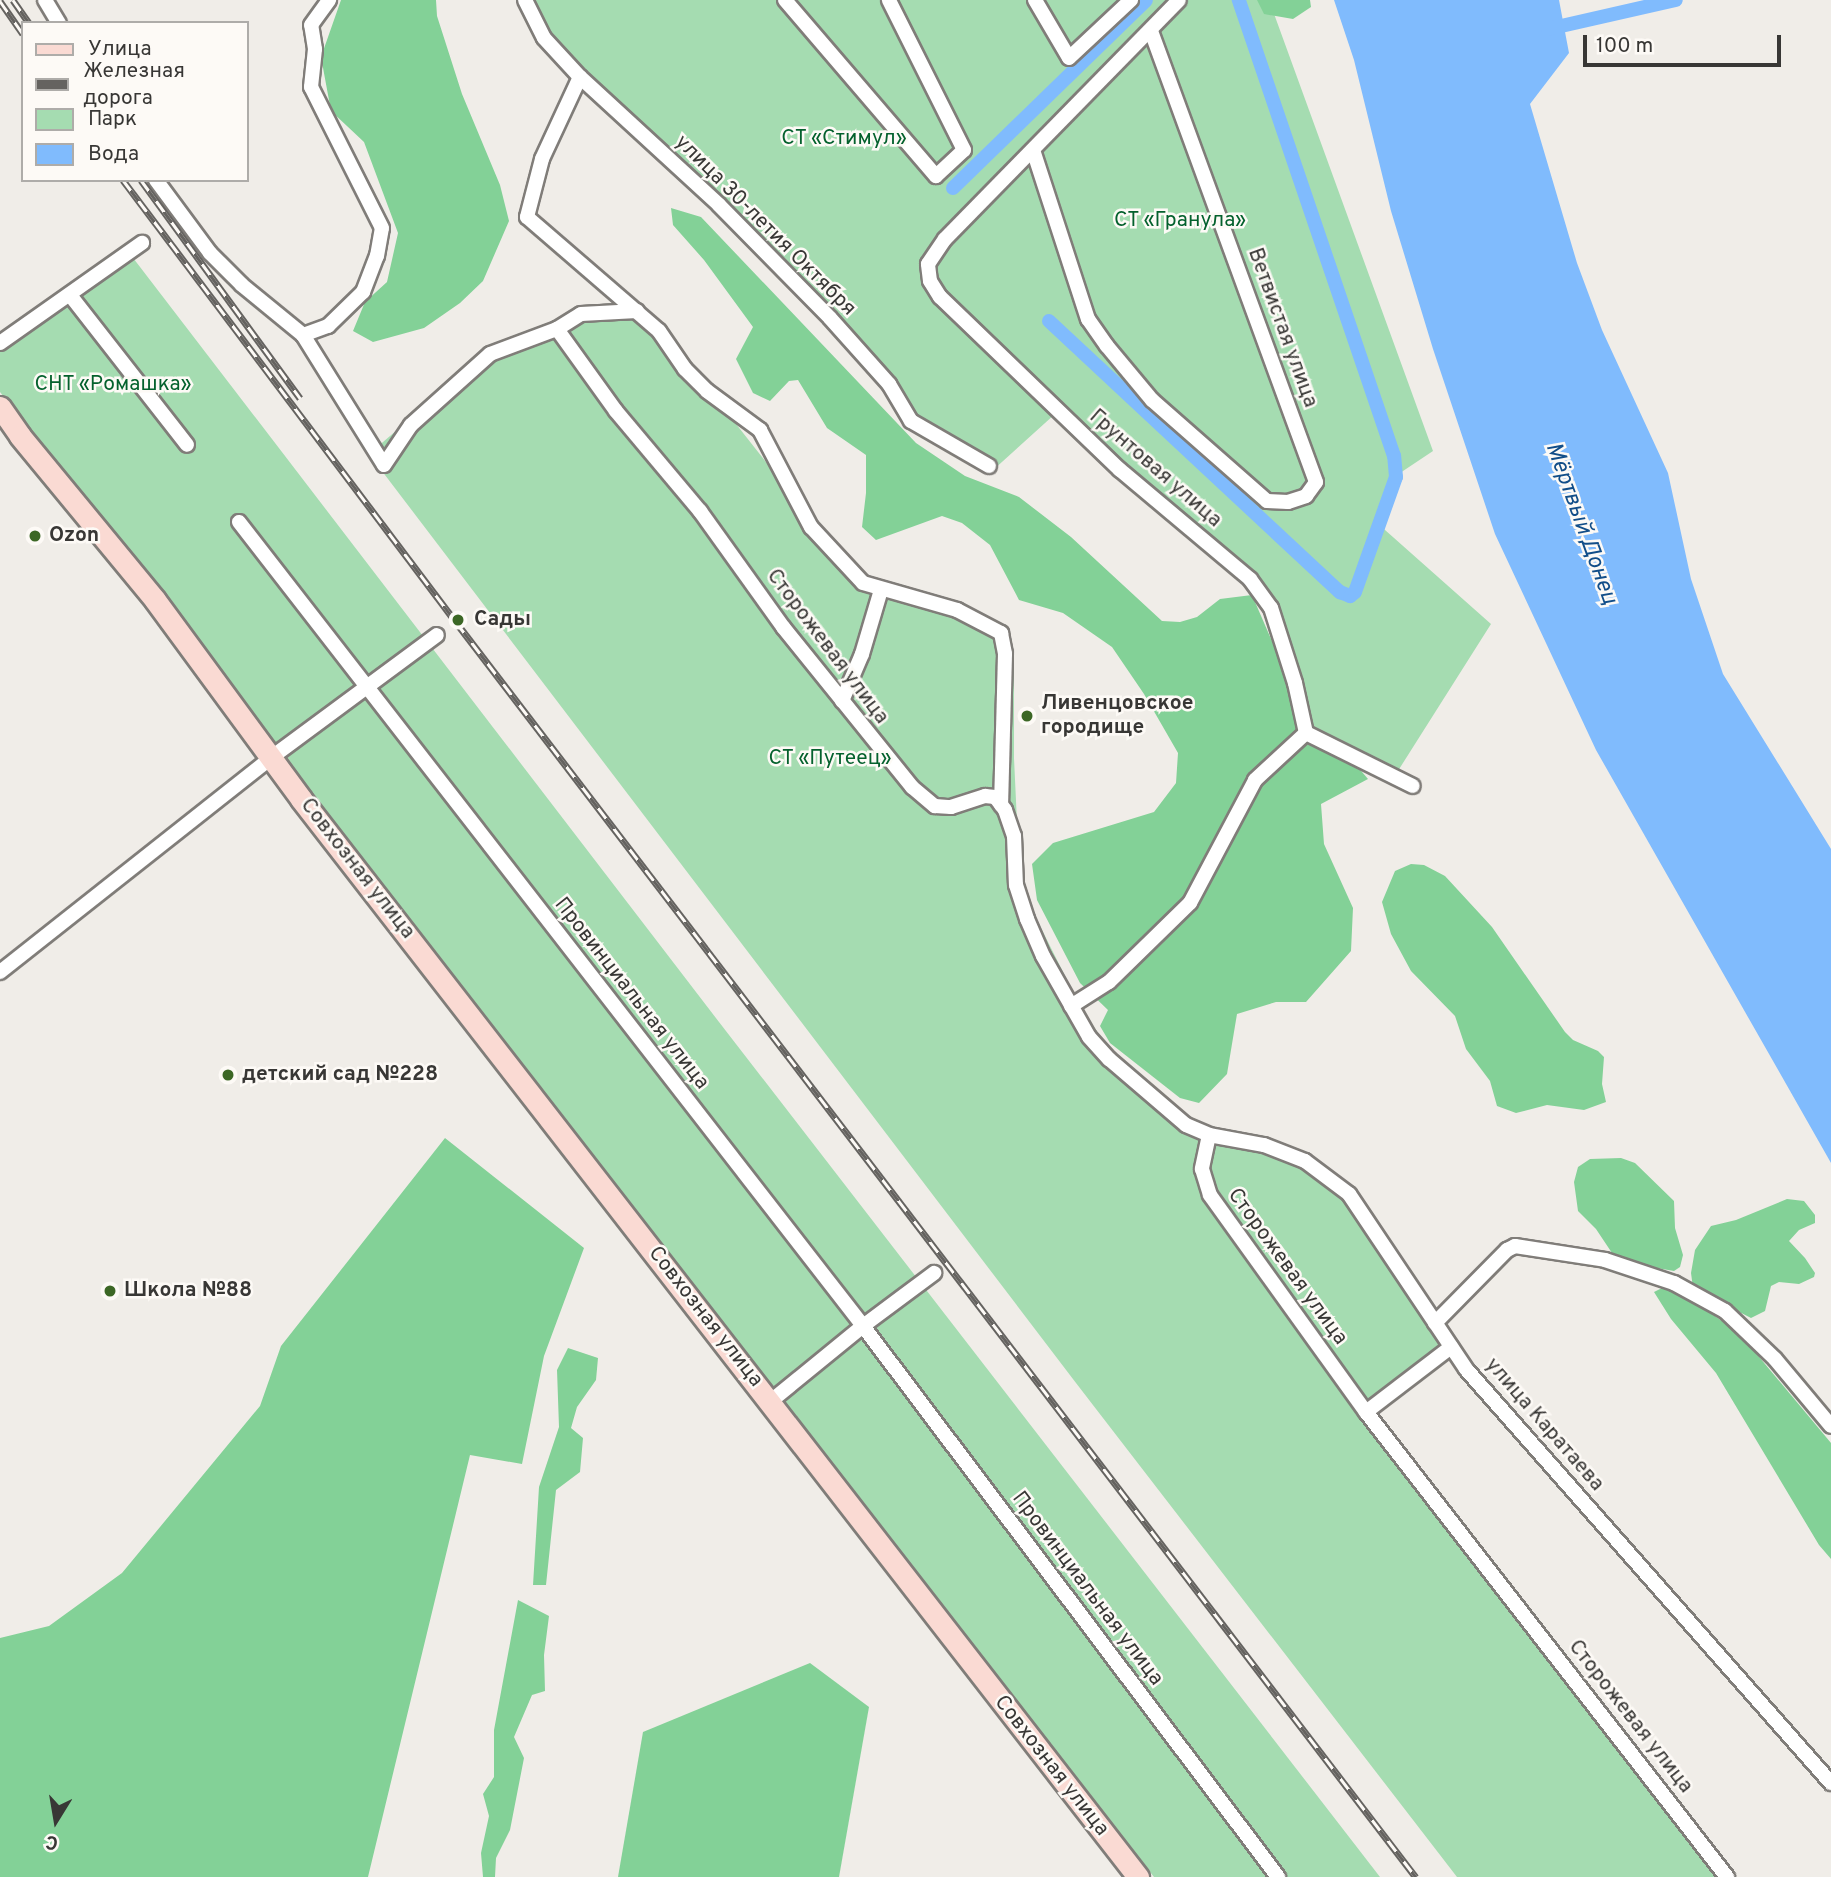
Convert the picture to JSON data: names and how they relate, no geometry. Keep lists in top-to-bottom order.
{
  "streets": {
    "street": [
      "улица 30-летия Октября",
      "Ветвистая улица",
      "Грунтовая улица",
      "Сторожевая улица",
      "Совхозная улица",
      "Провинциальная улица",
      "улица Каратаева"
    ]
  },
  "crossings": [
    ["Ветвистая улица", "Грунтовая улица"],
    ["Сторожевая улица", "улица Каратаева"]
  ],
  "water": ["Мёртвый Донец"],
  "parks": [
    "СТ «Стимул»",
    "СТ «Гранула»",
    "СНТ «Ромашка»",
    "СТ «Путеец»"
  ],
  "places": [
    "Ozon",
    "Сады",
    "Ливенцовское городище",
    "детский сад №228",
    "Школа №88"
  ],
  "legend": [
    "Улица",
    "Железная дорога",
    "Парк",
    "Вода"
  ],
  "scale_bar": "100 m",
  "north": "bottom"
}
